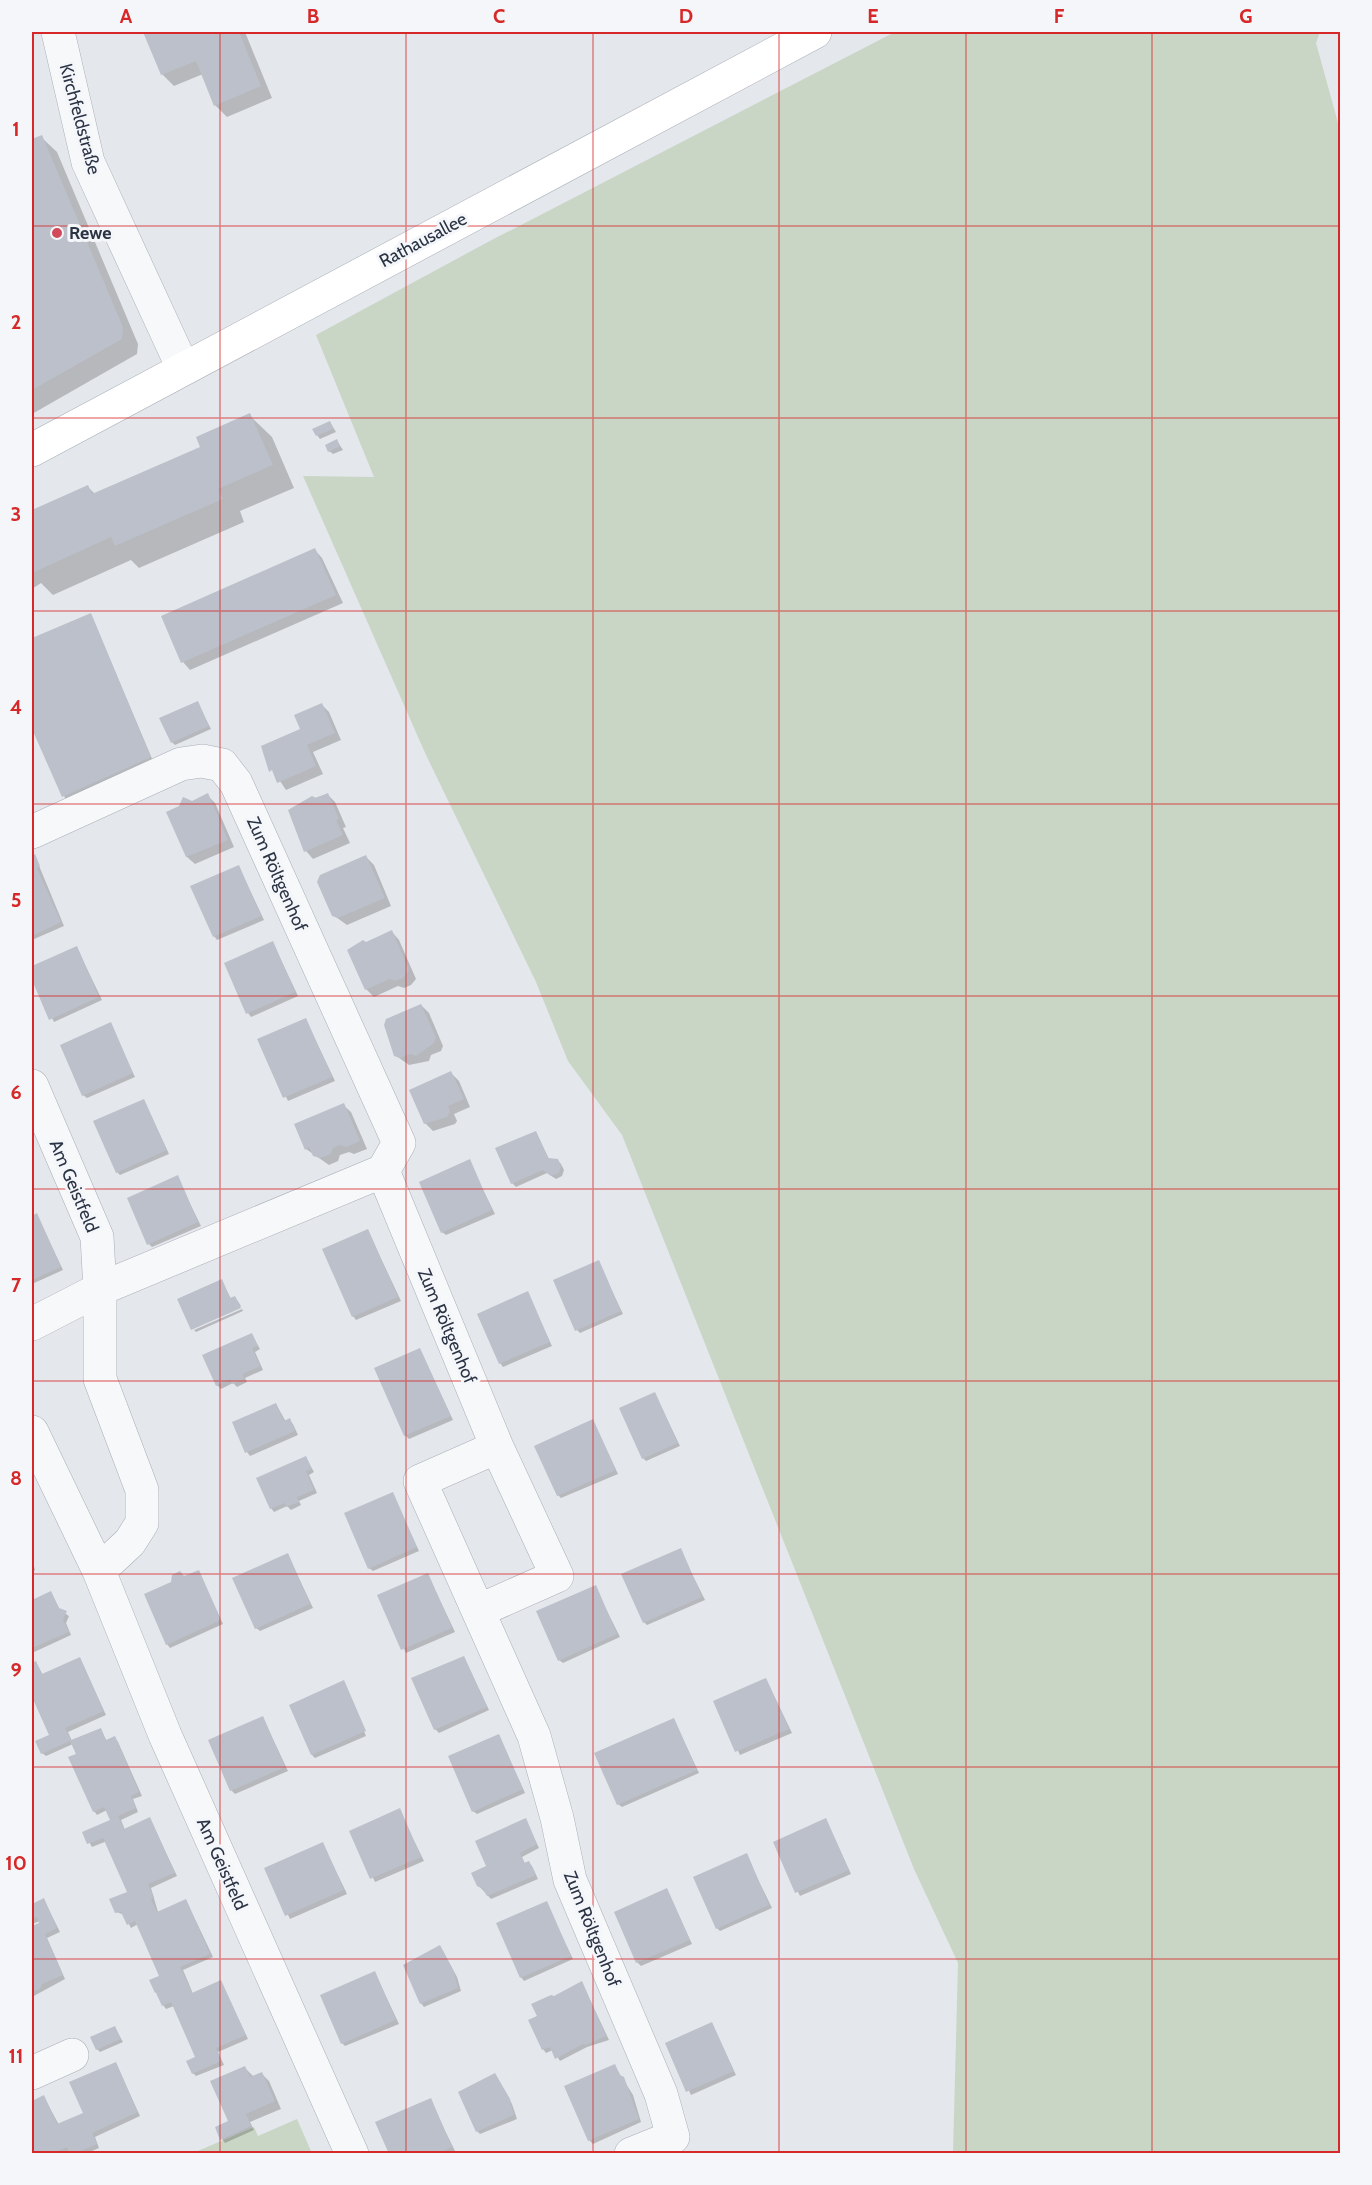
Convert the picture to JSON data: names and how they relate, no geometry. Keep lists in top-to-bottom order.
{
  "streets": {
    "main road": ["Rathausallee"],
    "street": ["Kirchfeldstraße", "Zum Röltgenhof", "Am Geistfeld"]
  },
  "crossings": [
    ["Kirchfeldstraße", "Rathausallee"]
  ],
  "places": ["Rewe"],
  "grid": {
    "columns": [
      "A",
      "B",
      "C",
      "D",
      "E",
      "F",
      "G"
    ],
    "rows": [
      "1",
      "2",
      "3",
      "4",
      "5",
      "6",
      "7",
      "8",
      "9",
      "10",
      "11"
    ]
  }
}
